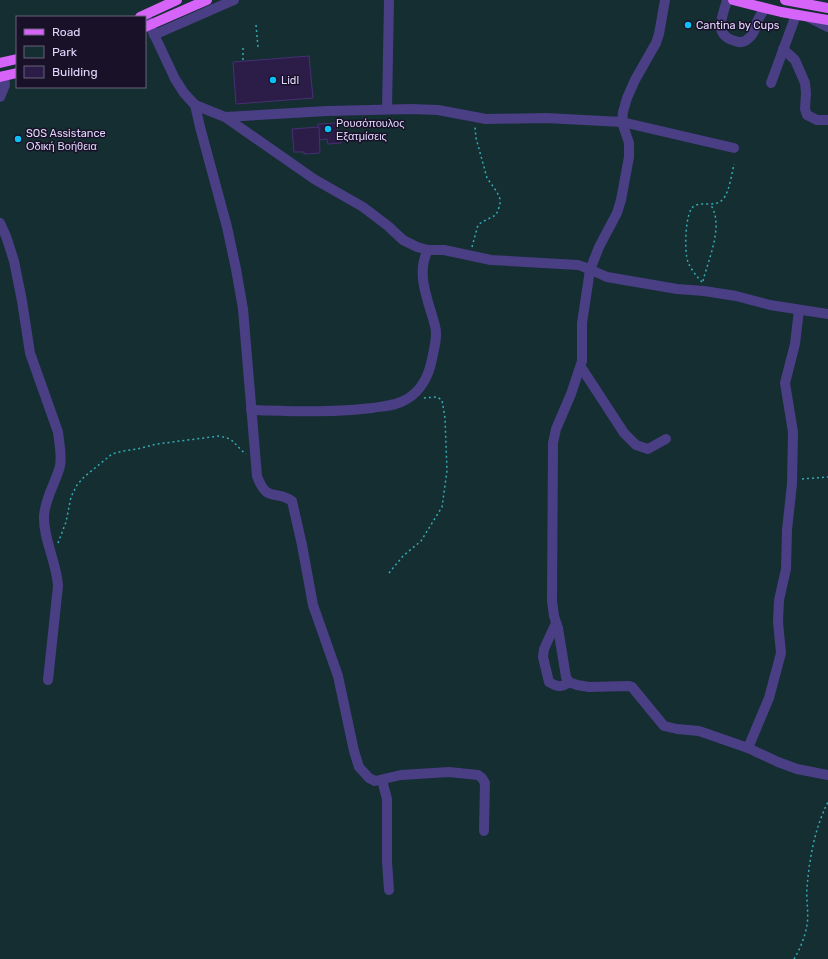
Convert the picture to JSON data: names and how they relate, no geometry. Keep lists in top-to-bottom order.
{
  "places": [
    "Cantina by Cups",
    "Lidl",
    "Ρουσόπουλος Εξατμίσεις",
    "SOS Assistance Οδική Βοήθεια"
  ],
  "legend": ["Road", "Park", "Building"]
}
